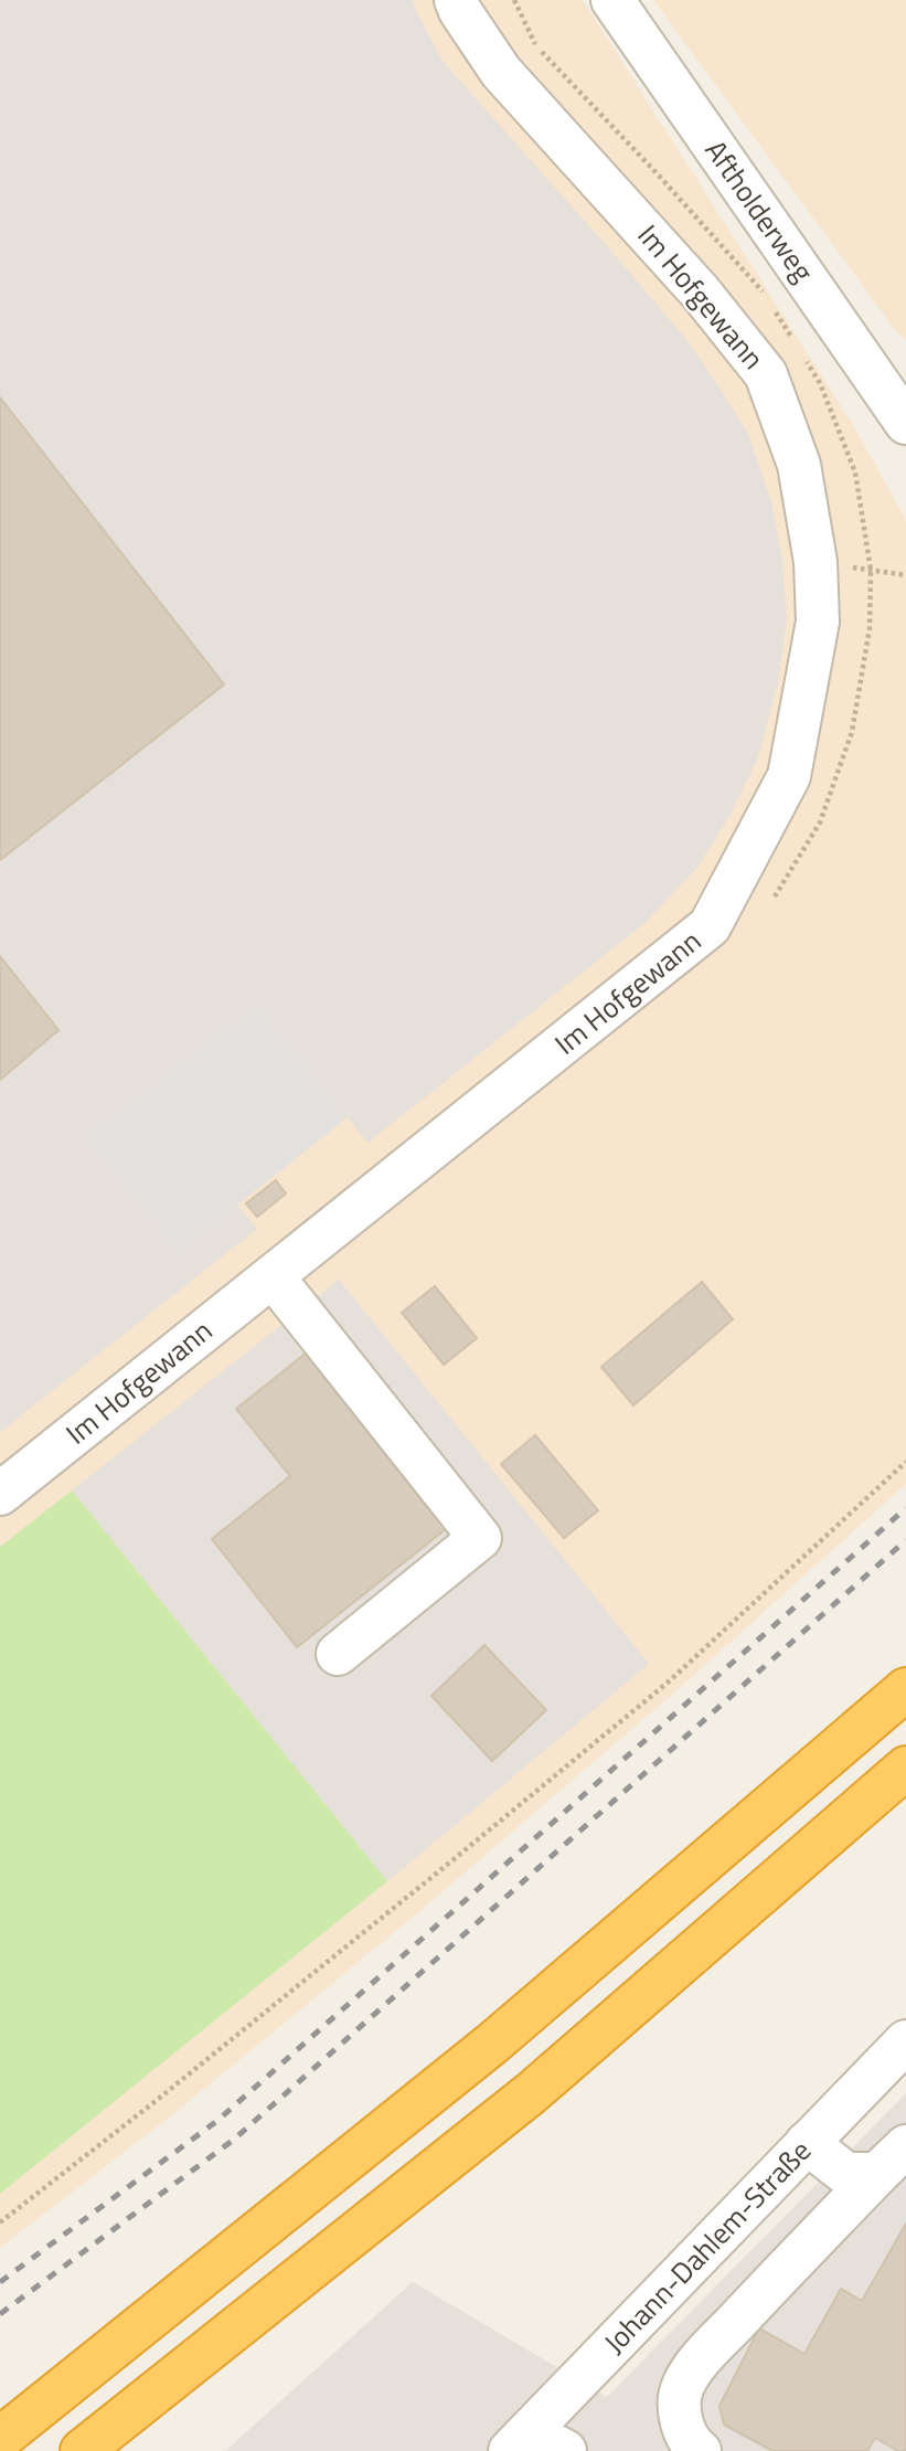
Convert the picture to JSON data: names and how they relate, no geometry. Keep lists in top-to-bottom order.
{
  "streets": {
    "street": ["Aftholderweg", "Im Hofgewann", "Johann-Dahlem-Straße"]
  }
}
